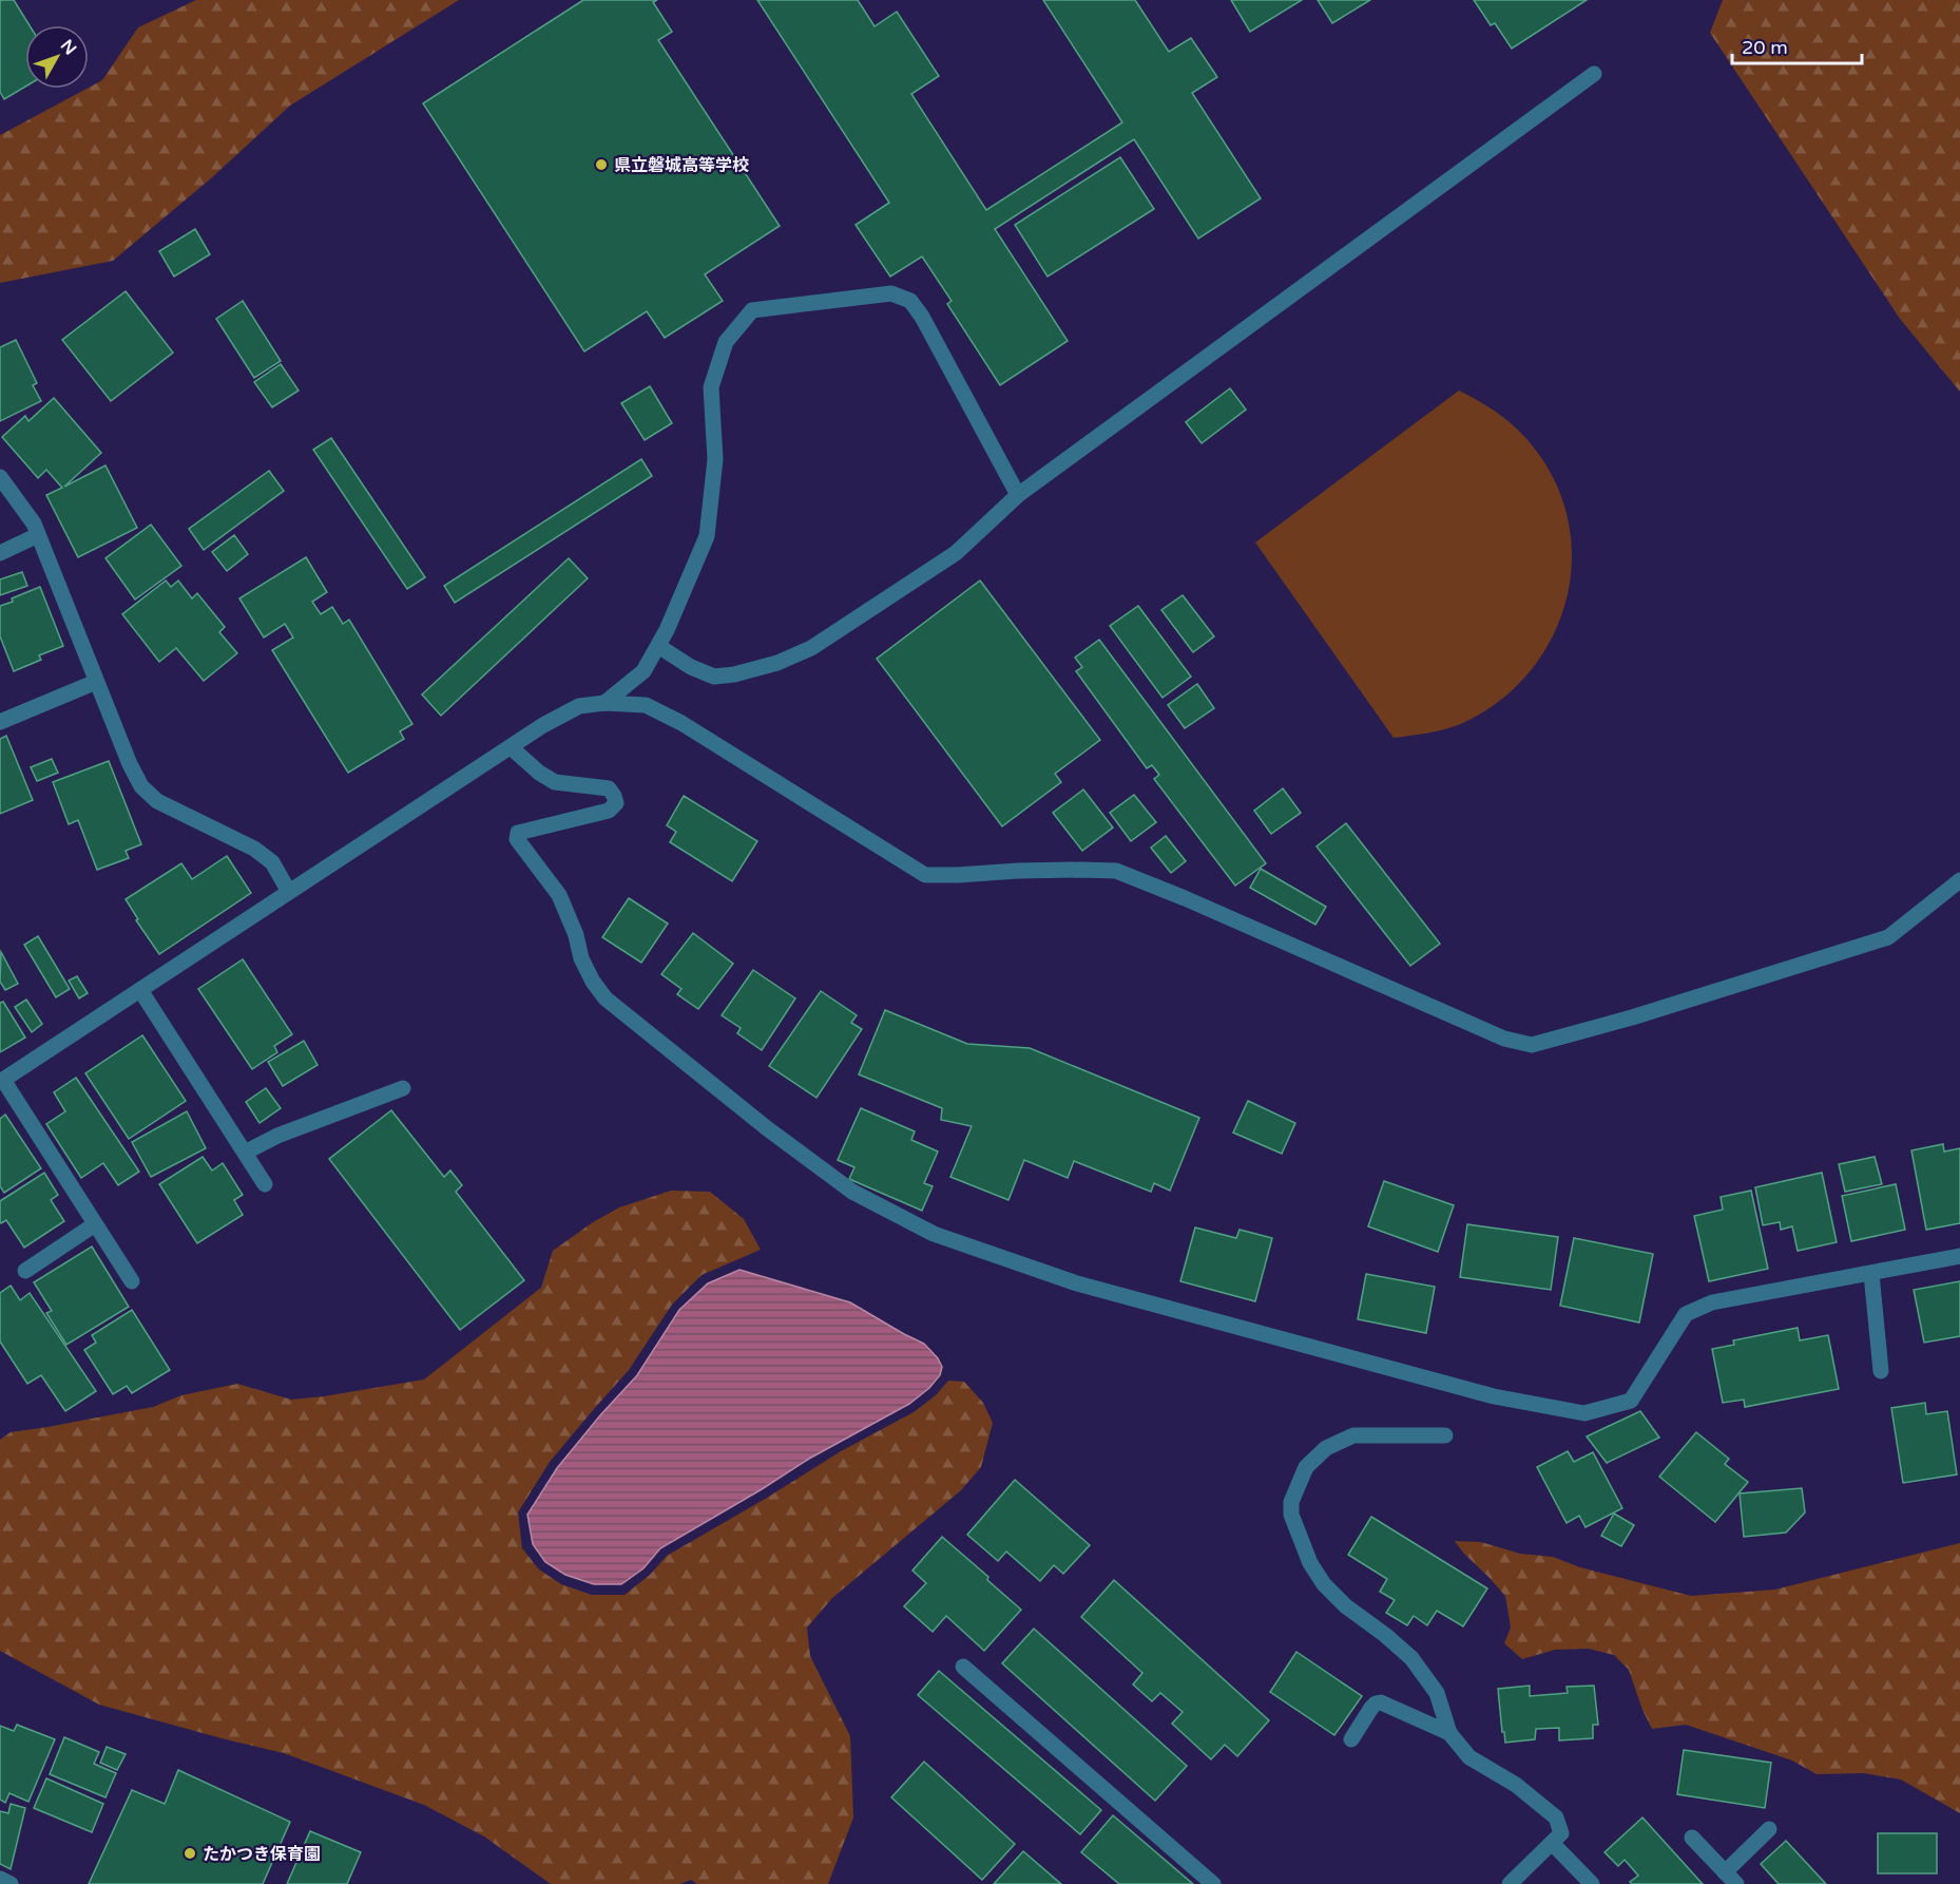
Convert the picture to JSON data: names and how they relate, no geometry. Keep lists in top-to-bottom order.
{
  "places": ["県立磐城高等学校", "たかつき保育園"],
  "scale_bar": "20 m",
  "north": "top right"
}
